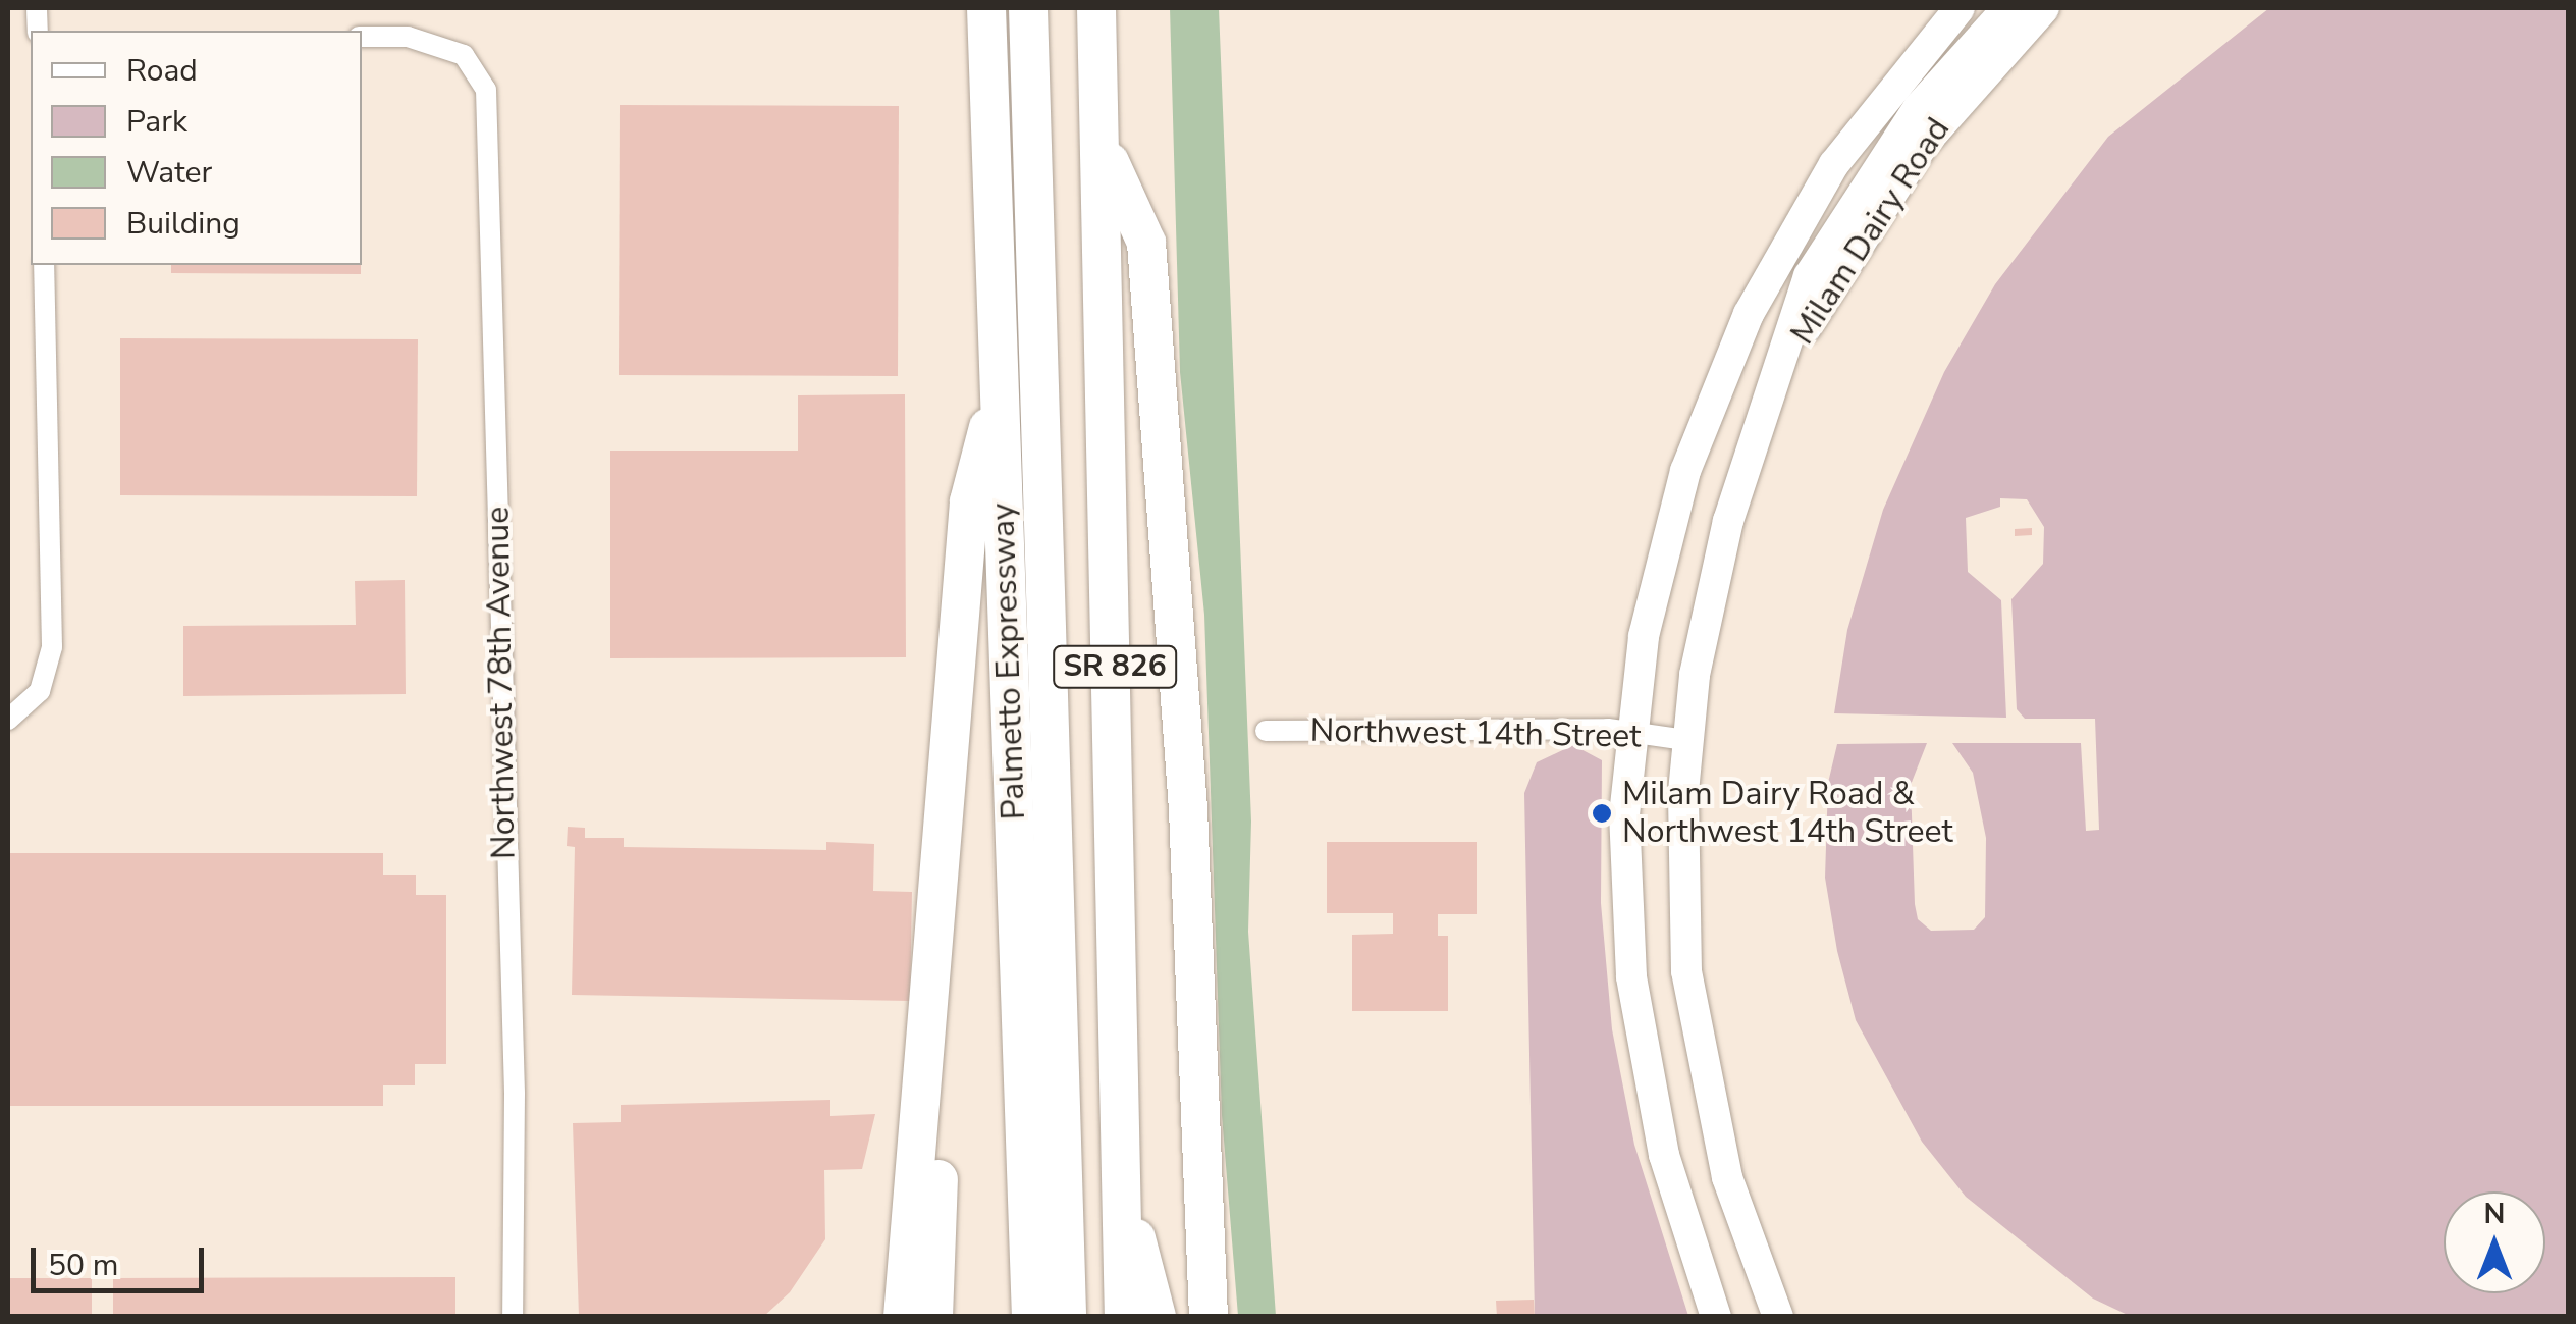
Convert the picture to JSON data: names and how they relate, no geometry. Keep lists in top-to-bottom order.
{
  "streets": {
    "highway": ["Palmetto Expressway", "SR 826"],
    "main road": ["Milam Dairy Road"],
    "street": ["Northwest 78th Avenue", "Northwest 14th Street"]
  },
  "crossings": [
    ["Milam Dairy Road", "Northwest 14th Street"]
  ],
  "places": ["Milam Dairy Road & Northwest 14th Street"],
  "legend": [
    "Road",
    "Park",
    "Water",
    "Building"
  ],
  "scale_bar": "50 m",
  "north": "top"
}
